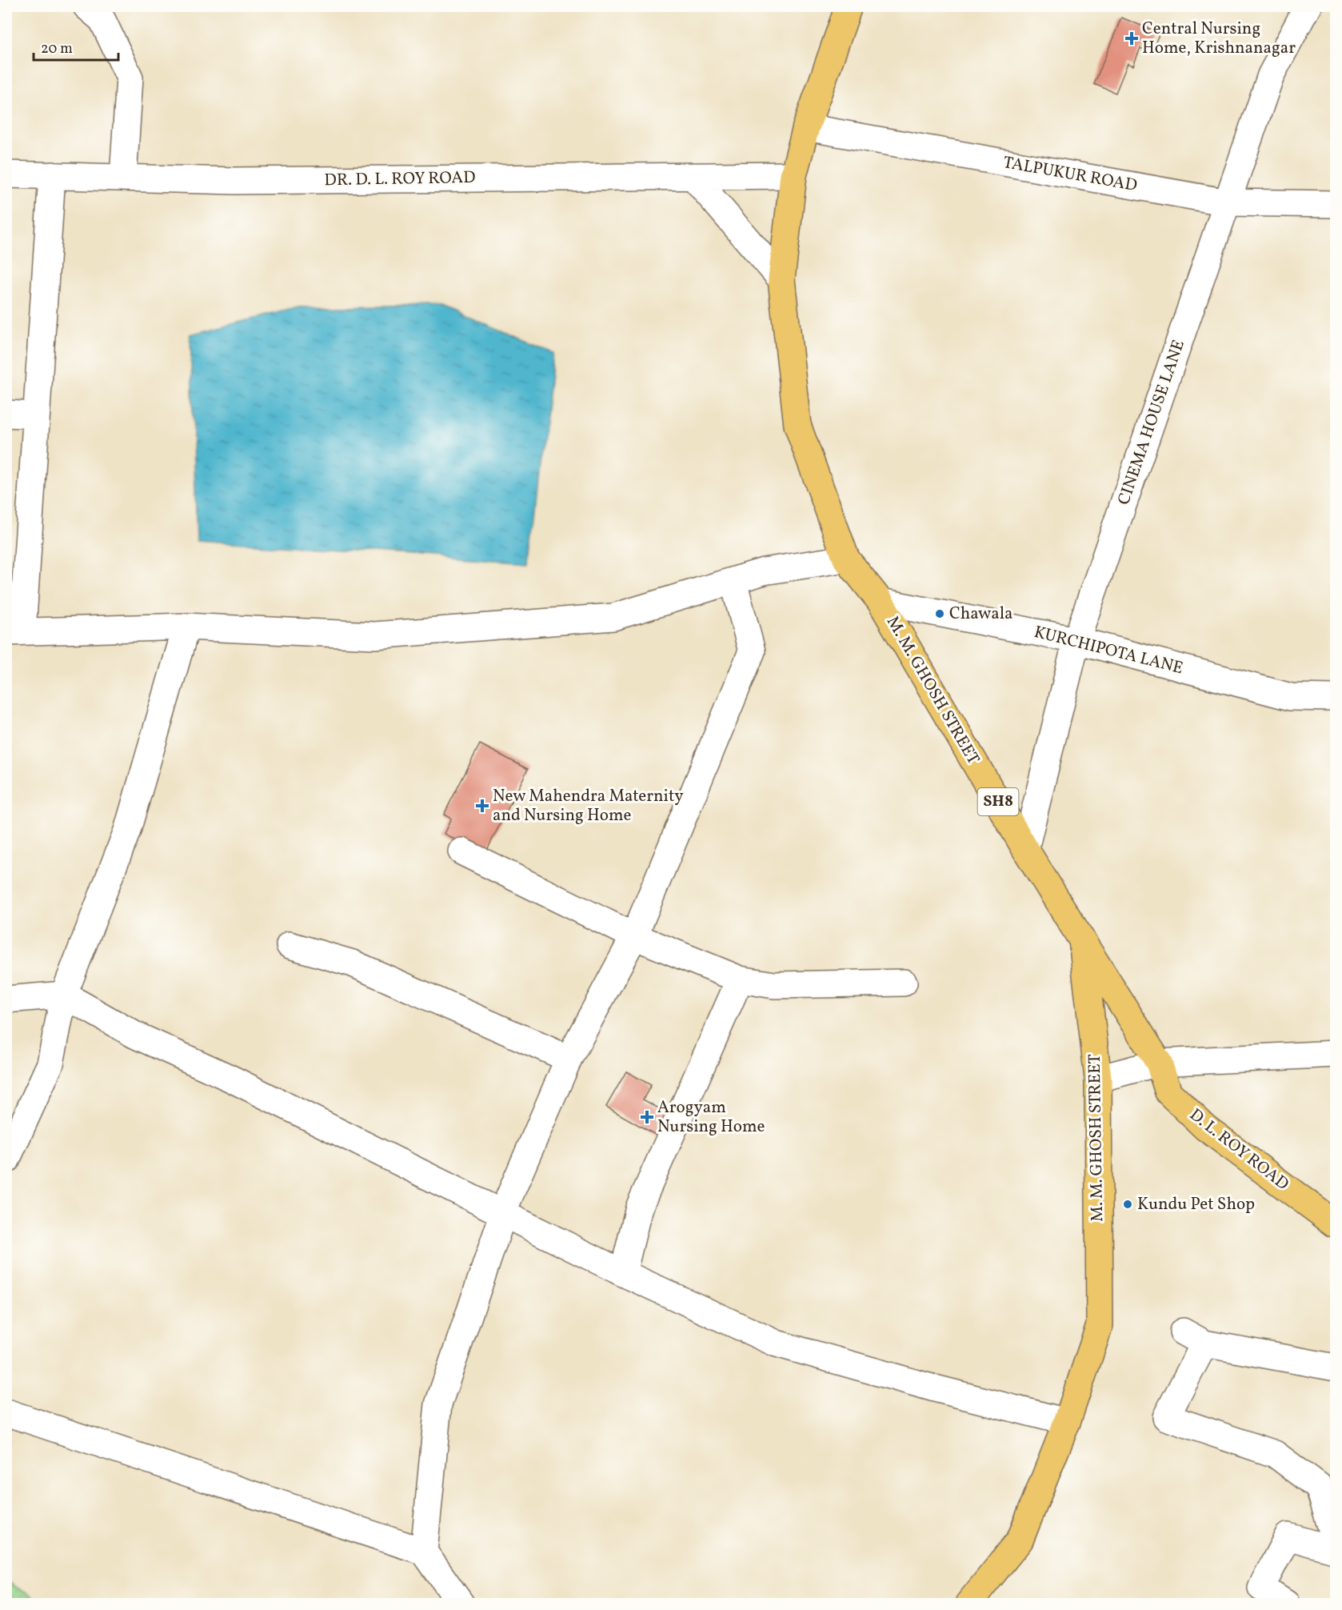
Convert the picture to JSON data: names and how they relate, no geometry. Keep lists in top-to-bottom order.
{
  "streets": {
    "main road": ["M. M. GHOSH STREET", "SH8", "D. L. ROY ROAD"],
    "street": [
      "TALPUKUR ROAD",
      "DR. D. L. ROY ROAD",
      "CINEMA HOUSE LANE",
      "KURCHIPOTA LANE"
    ]
  },
  "crossings": [
    ["TALPUKUR ROAD", "CINEMA HOUSE LANE"],
    ["TALPUKUR ROAD", "M. M. GHOSH STREET"],
    ["DR. D. L. ROY ROAD", "M. M. GHOSH STREET"],
    ["CINEMA HOUSE LANE", "KURCHIPOTA LANE"],
    ["CINEMA HOUSE LANE", "M. M. GHOSH STREET"],
    ["KURCHIPOTA LANE", "M. M. GHOSH STREET"],
    ["M. M. GHOSH STREET", "D. L. ROY ROAD"]
  ],
  "places": {
    "health": ["Central Nursing Home, Krishnanagar", "New Mahendra Maternity and Nursing Home", "Arogyam Nursing Home"],
    "other": ["Chawala", "Kundu Pet Shop"]
  },
  "scale_bar": "20 m"
}
